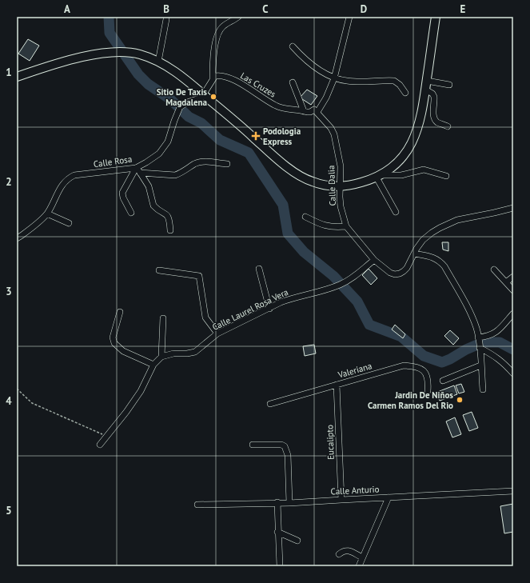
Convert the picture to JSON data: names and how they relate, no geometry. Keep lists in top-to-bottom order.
{
  "streets": {
    "street": [
      "Las Cruzes",
      "Calle Rosa",
      "Calle Dalia",
      "Calle Laurel Rosa Vera",
      "Valeriana",
      "Eucalipto",
      "Calle Anturio"
    ]
  },
  "crossings": [
    ["Las Cruzes", "Calle Dalia"],
    ["Calle Dalia", "Calle Laurel Rosa Vera"],
    ["Valeriana", "Eucalipto"],
    ["Eucalipto", "Calle Anturio"]
  ],
  "places": {
    "other": ["Sitio De Taxis Magdalena", "Jardin De Niños Carmen Ramos Del Rio"],
    "health": ["Podologia Express"]
  },
  "grid": {
    "columns": [
      "A",
      "B",
      "C",
      "D",
      "E"
    ],
    "rows": [
      "1",
      "2",
      "3",
      "4",
      "5"
    ]
  }
}
